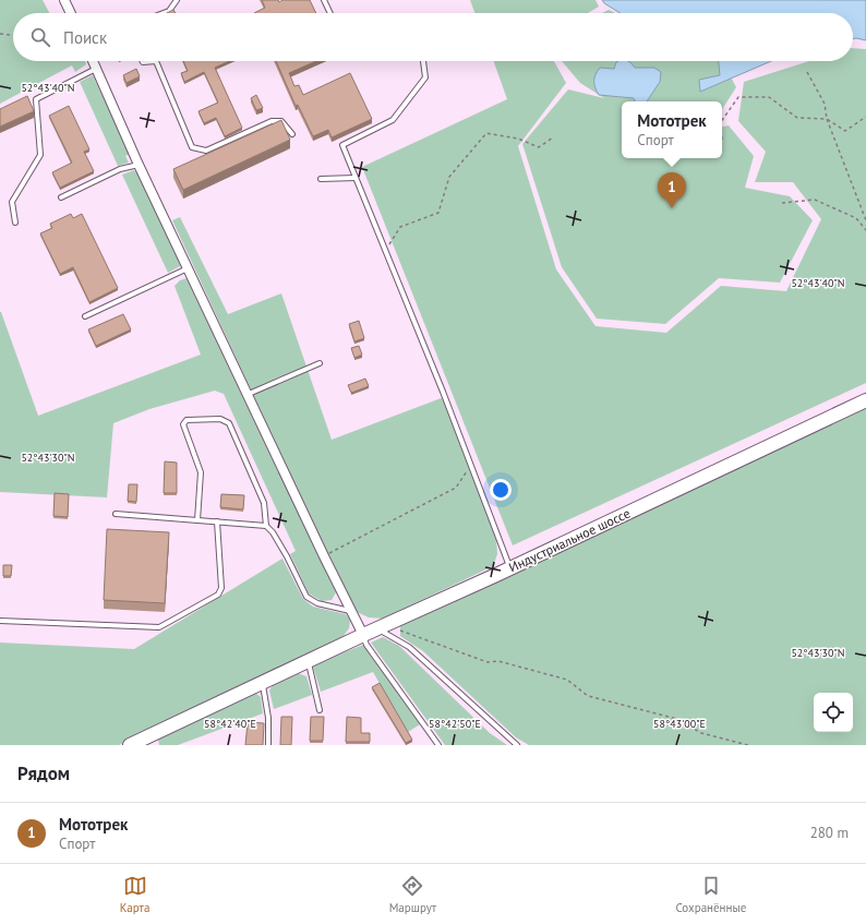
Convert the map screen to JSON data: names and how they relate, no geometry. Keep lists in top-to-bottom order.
{
  "streets": {
    "main road": ["Индустриальное шоссе"]
  },
  "page": {
    "search": "Поиск",
    "popup": ["Мототрек", "Спорт"],
    "pins": "1",
    "heading": "Рядом",
    "list": [
      {
        "mark": "1",
        "name": "Мототрек",
        "note": "Спорт",
        "value": "280 m"
      }
    ],
    "nav": ["Карта", "Маршрут", "Сохранённые"]
  },
  "coordinates": [
    "52°43'40\"N",
    "52°43'30\"N",
    "58°42'40\"E",
    "58°42'50\"E",
    "58°43'00\"E"
  ]
}
